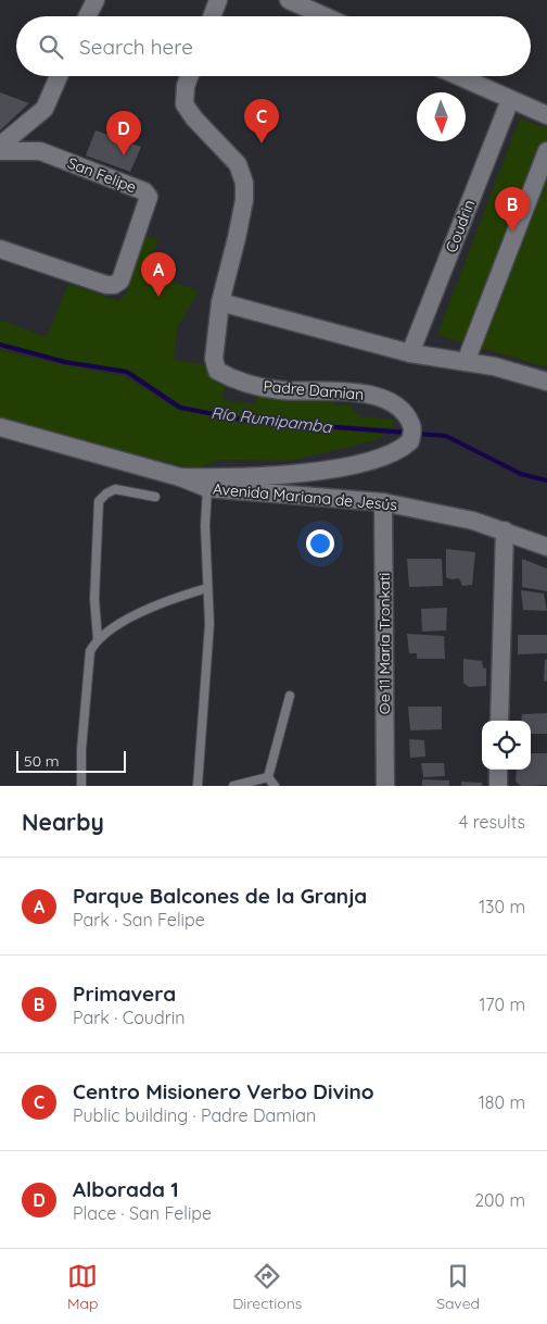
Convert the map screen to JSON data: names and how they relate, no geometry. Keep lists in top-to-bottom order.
{
  "streets": {
    "street": [
      "San Felipe",
      "Coudrin",
      "Padre Damian",
      "Avenida Mariana de Jesús",
      "Oe 11 María Tronkati"
    ]
  },
  "crossings": [
    ["Padre Damian", "Avenida Mariana de Jesús"],
    ["Avenida Mariana de Jesús", "Oe 11 María Tronkati"]
  ],
  "water": ["Río Rumipamba"],
  "scale_bar": "50 m",
  "north": "bottom",
  "page": {
    "search": "Search here",
    "pins": [
      "C",
      "D",
      "B",
      "A"
    ],
    "scale": "50 m",
    "heading": ["Nearby", "4 results"],
    "list": [
      {
        "mark": "A",
        "name": "Parque Balcones de la Granja",
        "note": "Park · San Felipe",
        "value": "130 m"
      },
      {
        "mark": "B",
        "name": "Primavera",
        "note": "Park · Coudrin",
        "value": "170 m"
      },
      {
        "mark": "C",
        "name": "Centro Misionero Verbo Divino",
        "note": "Public building · Padre Damian",
        "value": "180 m"
      },
      {
        "mark": "D",
        "name": "Alborada 1",
        "note": "Place · San Felipe",
        "value": "200 m"
      }
    ],
    "nav": ["Map", "Directions", "Saved"]
  }
}
